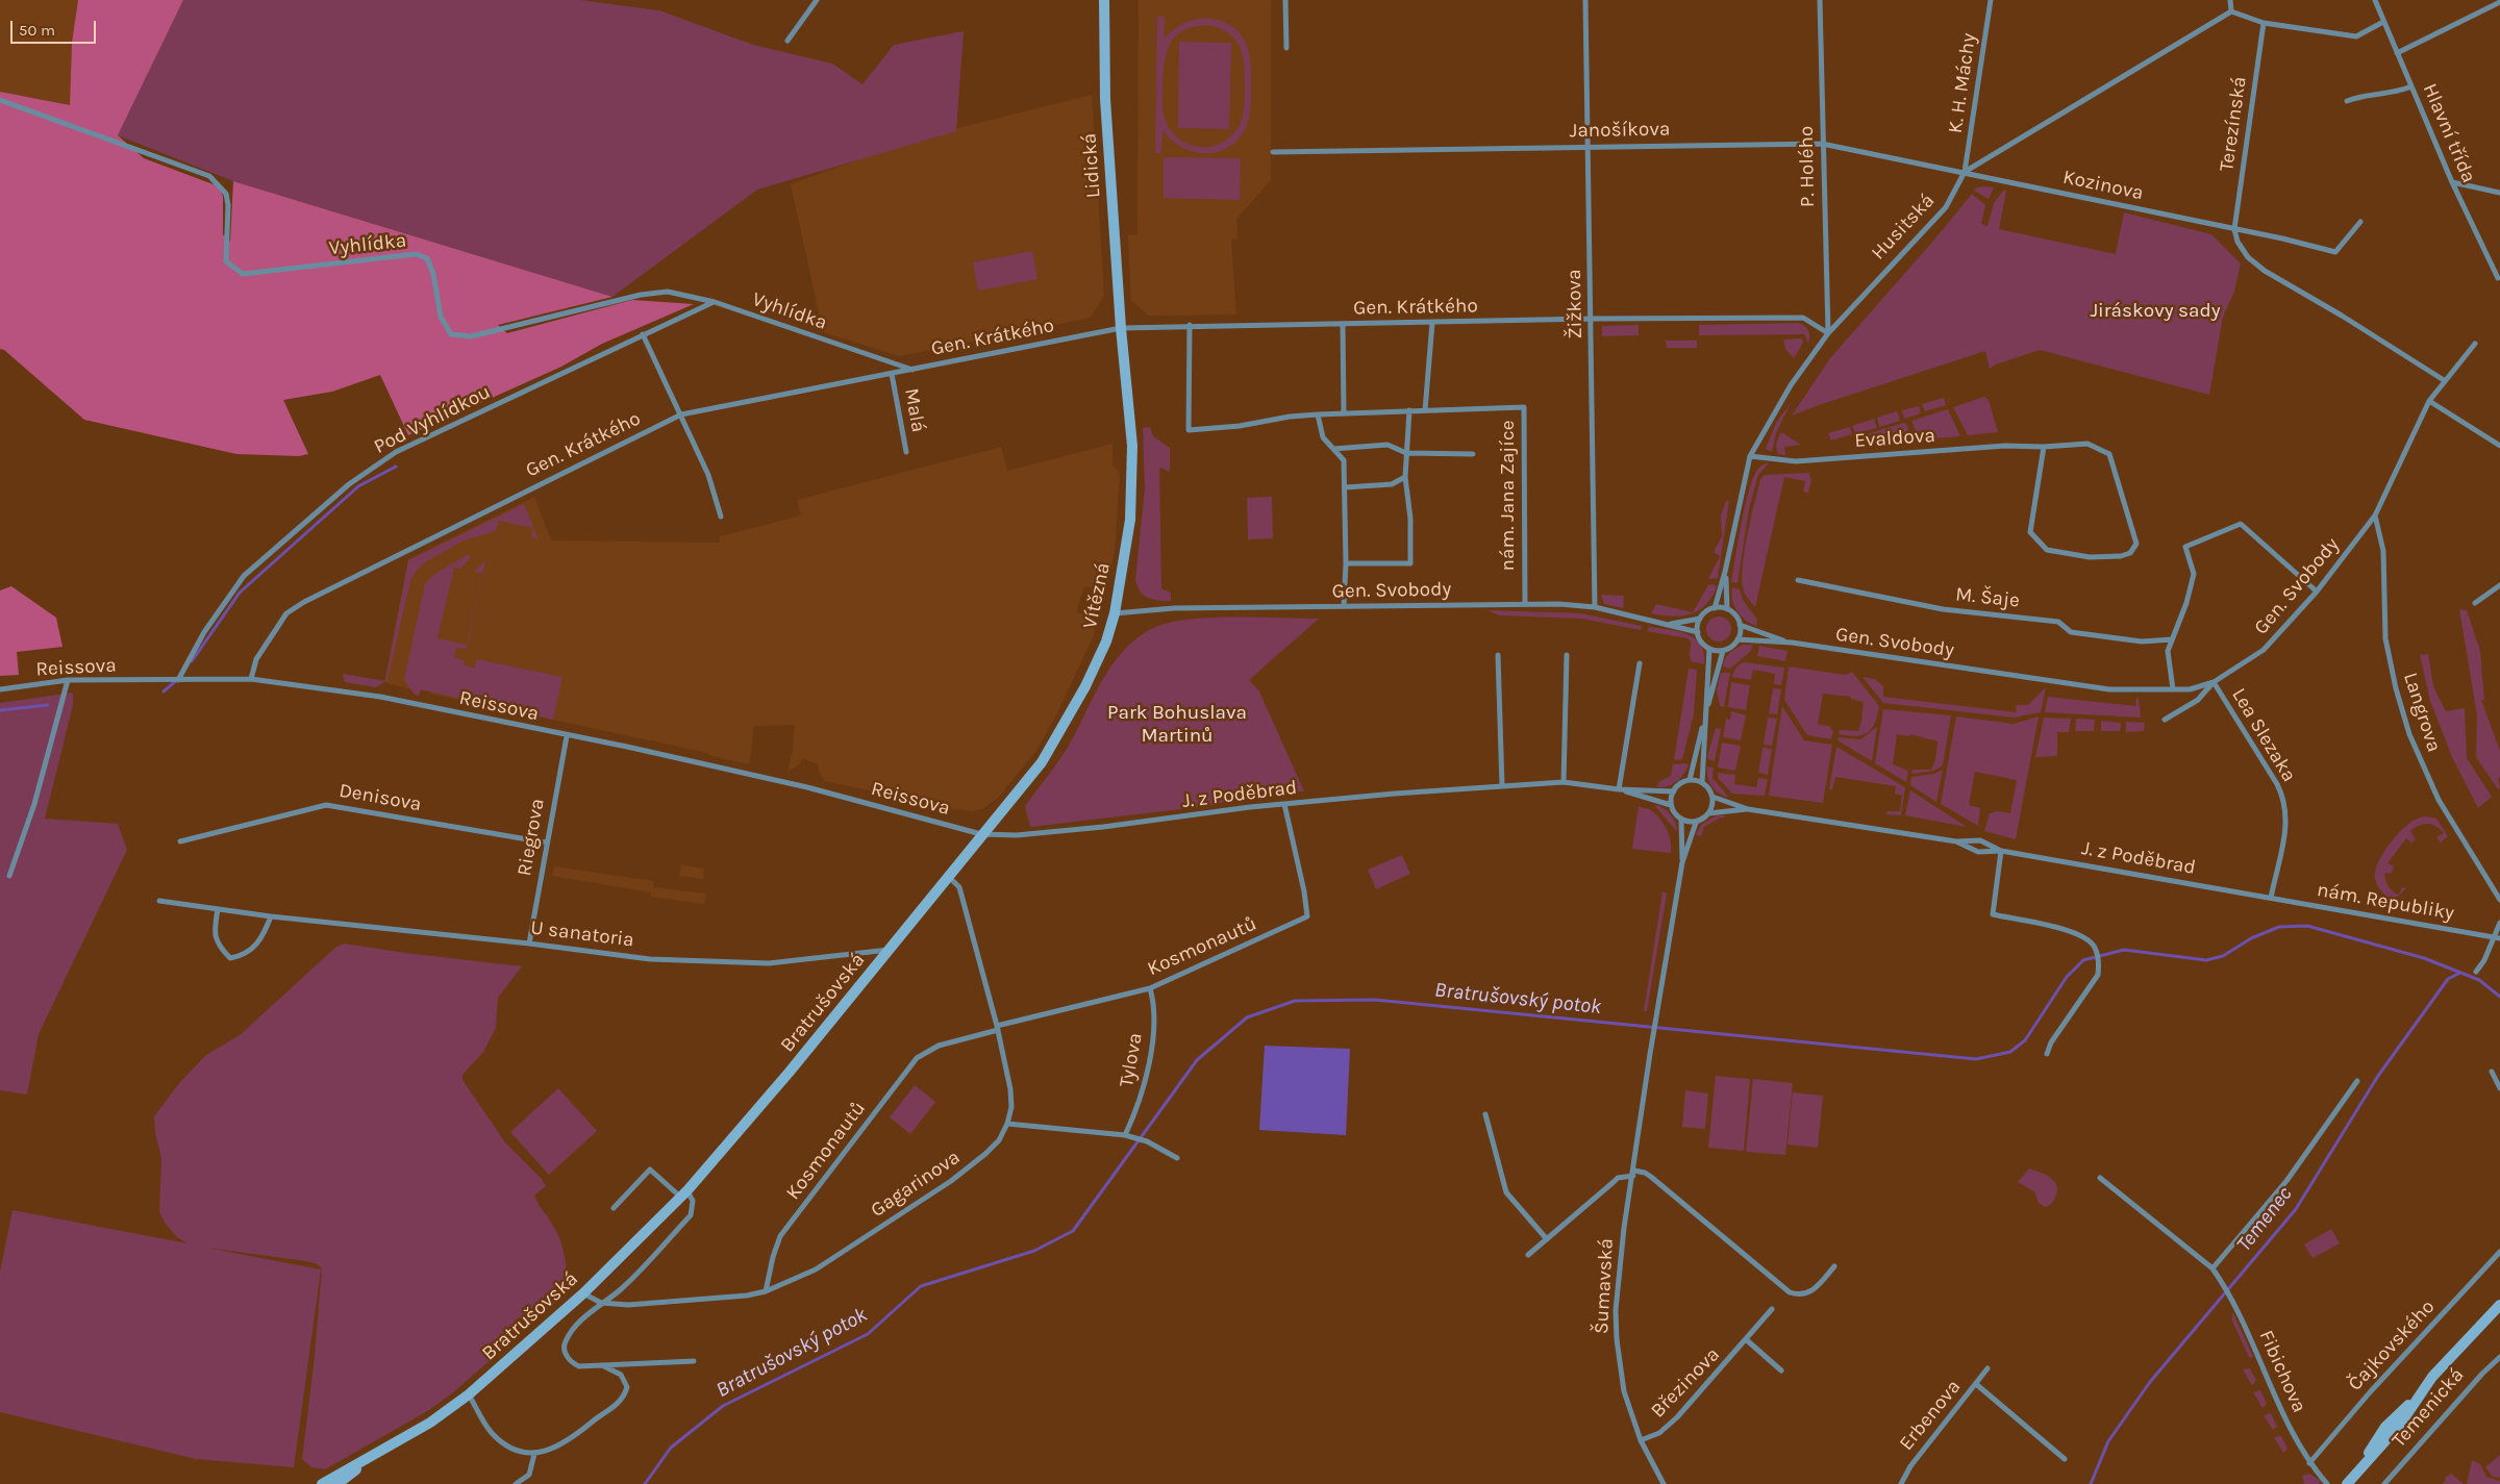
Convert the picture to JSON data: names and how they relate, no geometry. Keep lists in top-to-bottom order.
{
  "streets": {
    "main road": [
      "Lidická",
      "Vítězná",
      "Bratrušovská",
      "Temenická"
    ],
    "street": [
      "K. H. Máchy",
      "Terezínská",
      "Janošíkova",
      "Hlavní třída",
      "P. Holého",
      "Kozinova",
      "Husitská",
      "Vyhlídka",
      "Žižkova",
      "Gen. Krátkého",
      "Malá",
      "Pod Vyhlídkou",
      "Evaldova",
      "nám. Jana Zajíce",
      "Gen. Svobody",
      "M. Šaje",
      "Reissova",
      "Langrova",
      "Lea Slezaka",
      "J. z Poděbrad",
      "Denisova",
      "Riegrova",
      "nám. Republiky",
      "U sanatoria",
      "Kosmonautů",
      "Tylova",
      "Gagarinova",
      "Šumavská",
      "Čajkovského",
      "Fibichova",
      "Březinova",
      "Erbenova"
    ]
  },
  "crossings": [
    ["K. H. Máchy", "Janošíkova"],
    ["K. H. Máchy", "Kozinova"],
    ["K. H. Máchy", "Husitská"],
    ["Terezínská", "Kozinova"],
    ["Janošíkova", "P. Holého"],
    ["Janošíkova", "Kozinova"],
    ["Janošíkova", "Husitská"],
    ["Janošíkova", "Žižkova"],
    ["Lidická", "Gen. Krátkého"],
    ["Lidická", "Vítězná"],
    ["P. Holého", "Husitská"],
    ["P. Holého", "Gen. Krátkého"],
    ["Kozinova", "Husitská"],
    ["Husitská", "Gen. Krátkého"],
    ["Husitská", "Evaldova"],
    ["Husitská", "Gen. Svobody"],
    ["Vyhlídka", "Gen. Krátkého"],
    ["Vyhlídka", "Pod Vyhlídkou"],
    ["Žižkova", "Gen. Krátkého"],
    ["Žižkova", "Gen. Svobody"],
    ["Gen. Krátkého", "Malá"],
    ["Gen. Krátkého", "nám. Jana Zajíce"],
    ["Gen. Krátkého", "Vítězná"],
    ["Gen. Krátkého", "Reissova"],
    ["Pod Vyhlídkou", "Reissova"],
    ["nám. Jana Zajíce", "Gen. Svobody"],
    ["Gen. Svobody", "Vítězná"],
    ["Gen. Svobody", "Langrova"],
    ["Gen. Svobody", "Lea Slezaka"],
    ["Vítězná", "Reissova"],
    ["Vítězná", "J. z Poděbrad"],
    ["Vítězná", "Bratrušovská"],
    ["Reissova", "J. z Poděbrad"],
    ["Reissova", "Riegrova"],
    ["Reissova", "Bratrušovská"],
    ["Lea Slezaka", "J. z Poděbrad"],
    ["Lea Slezaka", "nám. Republiky"],
    ["J. z Poděbrad", "nám. Republiky"],
    ["J. z Poděbrad", "Kosmonautů"],
    ["J. z Poděbrad", "Bratrušovská"],
    ["J. z Poděbrad", "Šumavská"],
    ["Denisova", "Riegrova"],
    ["Riegrova", "U sanatoria"],
    ["U sanatoria", "Bratrušovská"],
    ["Kosmonautů", "Tylova"],
    ["Kosmonautů", "Gagarinova"],
    ["Bratrušovská", "Gagarinova"],
    ["Šumavská", "Březinova"],
    ["Čajkovského", "Fibichova"]
  ],
  "water": ["Bratrušovský potok", "Temenec"],
  "parks": ["Jiráskovy sady", "Park Bohuslava Martinů"],
  "scale_bar": "50 m"
}
